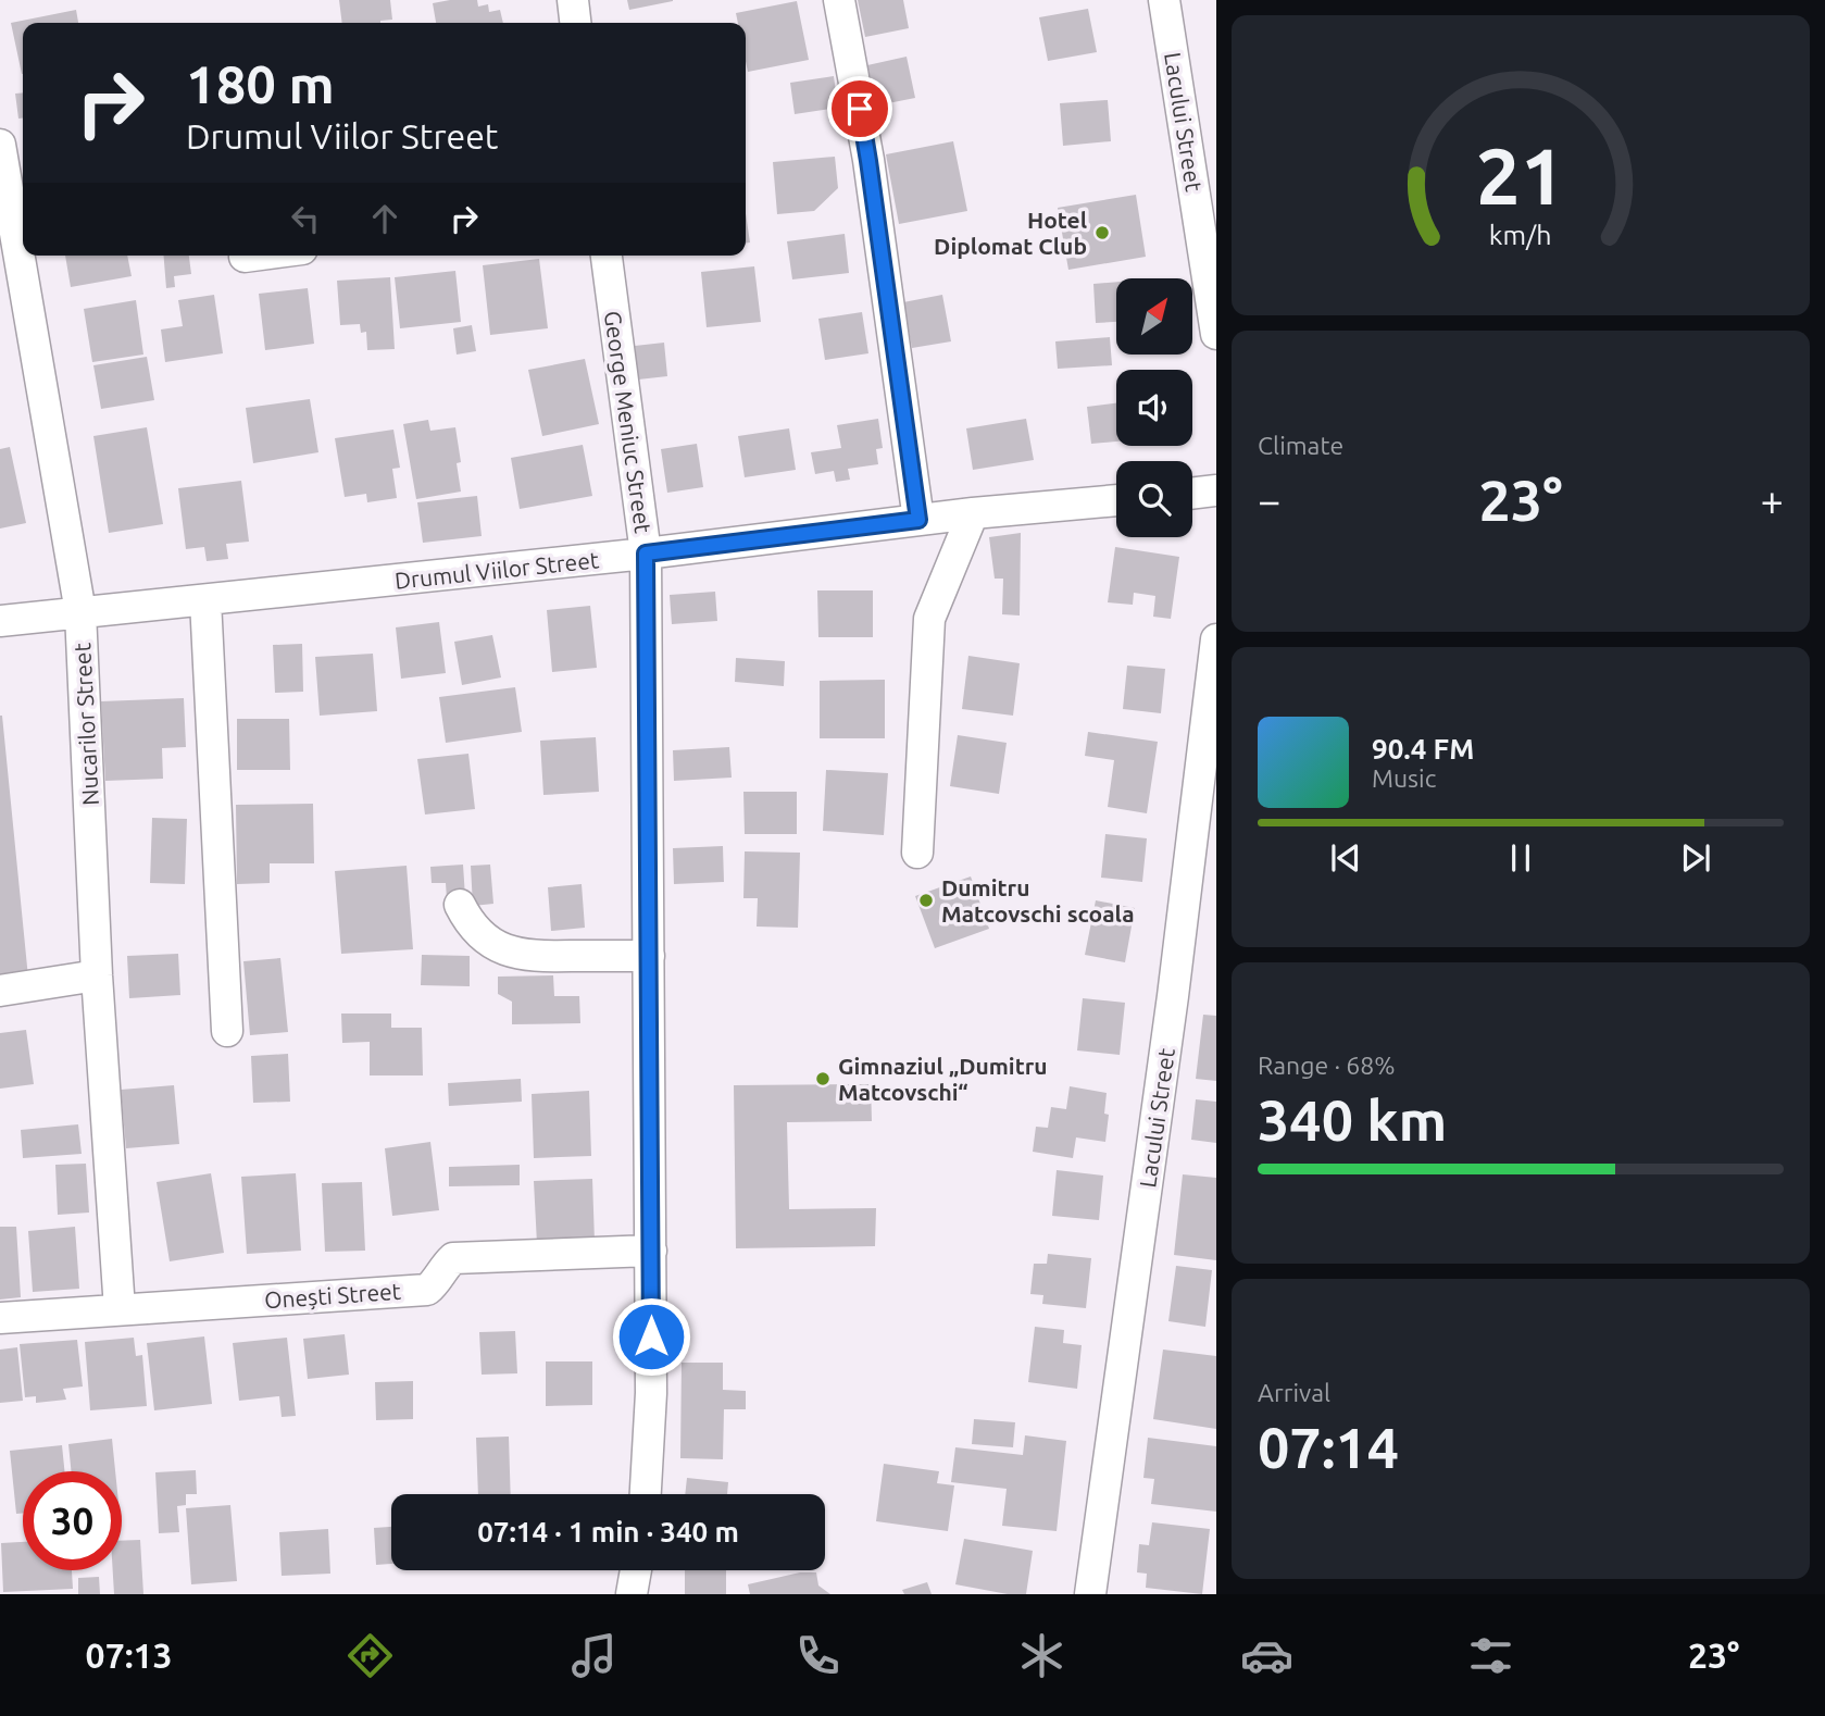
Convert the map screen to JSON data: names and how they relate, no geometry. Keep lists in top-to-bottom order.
{
  "streets": {
    "street": [
      "Lacului Street",
      "George Meniuc Street",
      "Drumul Viilor Street",
      "Nucarilor Street",
      "Onești Street"
    ]
  },
  "crossings": [
    ["George Meniuc Street", "Drumul Viilor Street"],
    ["George Meniuc Street", "Onești Street"],
    ["Drumul Viilor Street", "Nucarilor Street"],
    ["Nucarilor Street", "Onești Street"]
  ],
  "places": ["Hotel Diplomat Club", "Dumitru Matcovschi scoala", "Gimnaziul „Dumitru Matcovschi“"],
  "north": "top right",
  "page": {
    "turn": ["180 m", "Drumul Viilor Street"],
    "tile": [
      "Climate",
      ["Range · 68%", "340 km"],
      ["Arrival", "07:14"]
    ],
    "heat": ["−", "23°", "+"],
    "song": ["90.4 FM", "Music"],
    "limit": "30",
    "trip": "07:14 · 1 min · 340 m",
    "tabs": ["07:13", "23°"],
    "gauge": ["21", "km/h"]
  }
}
